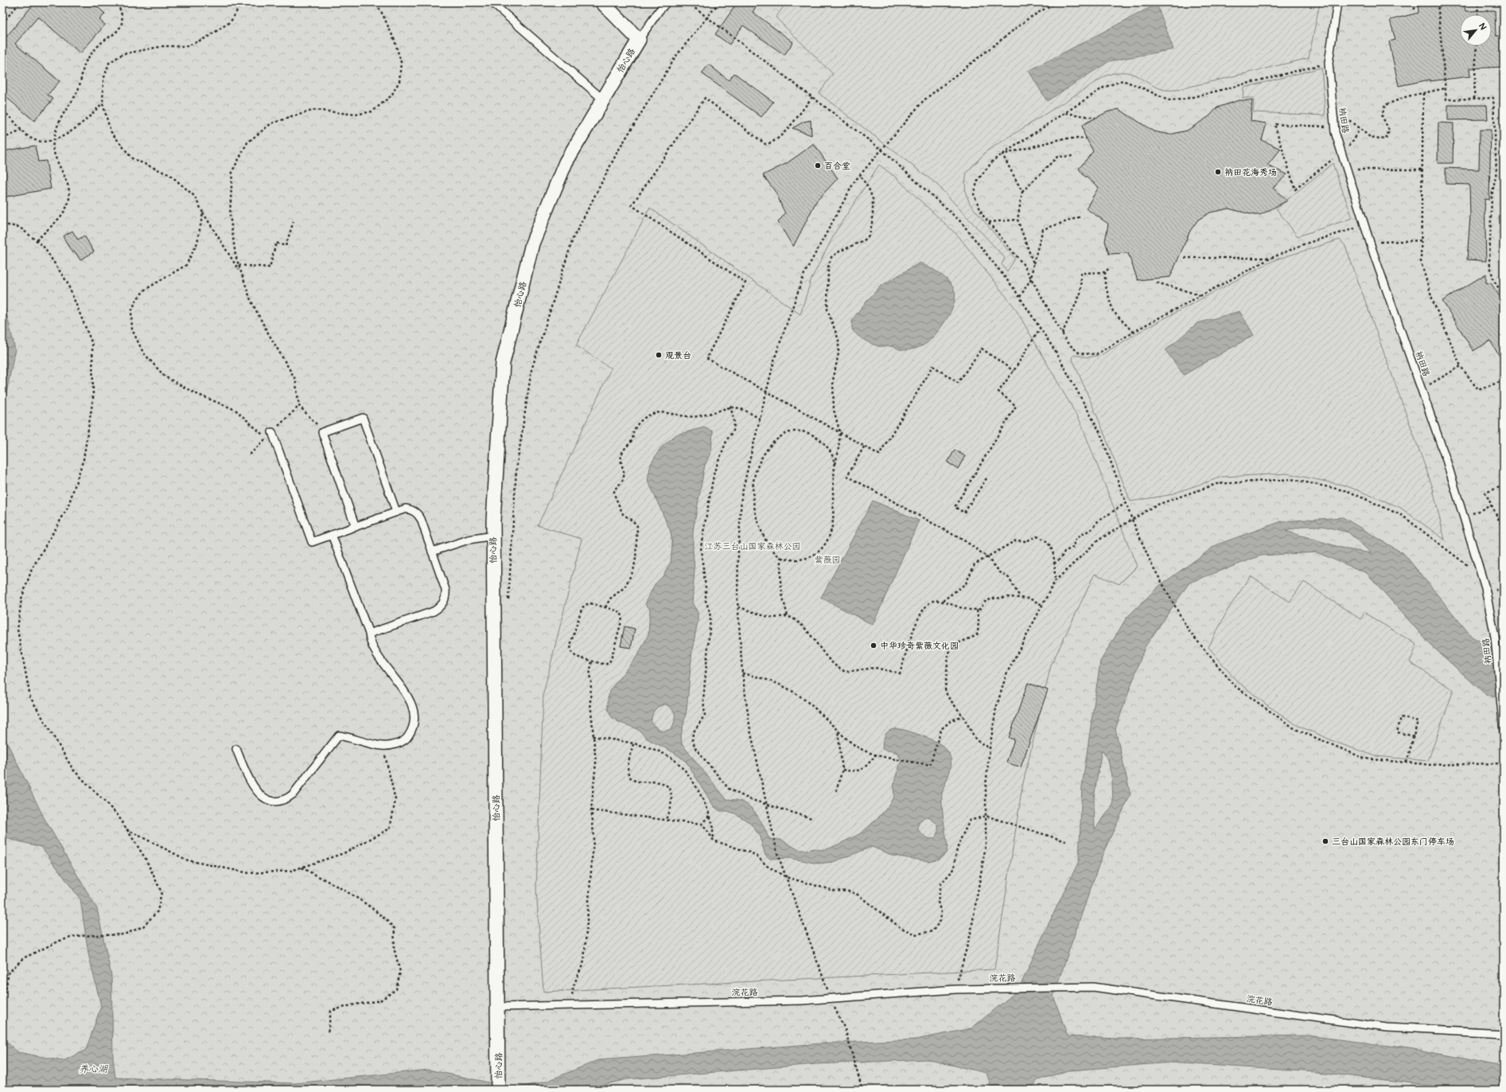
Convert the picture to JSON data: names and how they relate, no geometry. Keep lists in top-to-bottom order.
{
  "streets": {
    "street": ["怡心路"],
    "lane": ["衲田路", "浣花路"]
  },
  "crossings": [
    ["怡心路", "浣花路"]
  ],
  "water": ["养心湖"],
  "parks": ["江苏三台山国家森林公园", "紫薇园"],
  "places": [
    "百合堂",
    "衲田花海秀场",
    "观景台",
    "中华珍奇紫薇文化园",
    "三台山国家森林公园东门停车场"
  ],
  "north": "top right"
}
